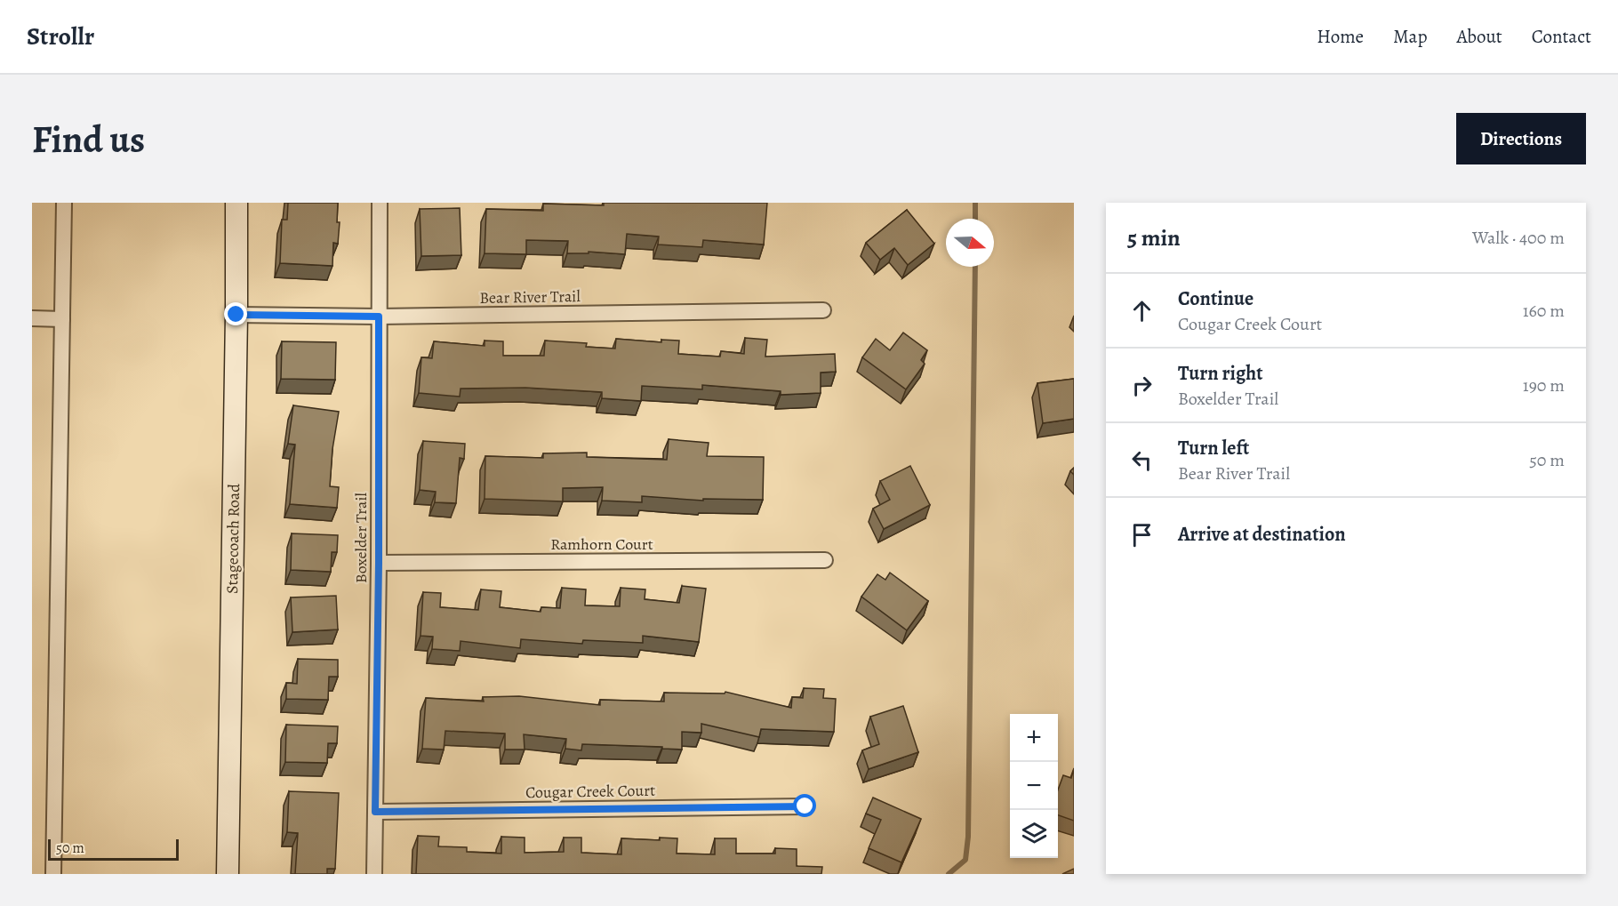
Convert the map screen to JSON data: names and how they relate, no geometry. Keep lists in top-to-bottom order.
{
  "streets": {
    "main road": ["Stagecoach Road"],
    "street": [
      "Bear River Trail",
      "Boxelder Trail",
      "Ramhorn Court",
      "Cougar Creek Court"
    ]
  },
  "crossings": [
    ["Bear River Trail", "Boxelder Trail"],
    ["Bear River Trail", "Stagecoach Road"],
    ["Boxelder Trail", "Ramhorn Court"],
    ["Boxelder Trail", "Cougar Creek Court"]
  ],
  "scale_bar": "50 m",
  "north": "right",
  "page": {
    "header": "Strollr",
    "nav": [
      "Home",
      "Map",
      "About",
      "Contact"
    ],
    "buttons": "Directions",
    "title": "Find us",
    "heading": ["5 min", "Walk · 400 m"],
    "list": [
      ["Continue", "Cougar Creek Court", "160 m"],
      ["Turn right", "Boxelder Trail", "190 m"],
      ["Turn left", "Bear River Trail", "50 m"],
      "Arrive at destination"
    ],
    "map_buttons": ["+", "−"],
    "scale": "50 m"
  }
}
